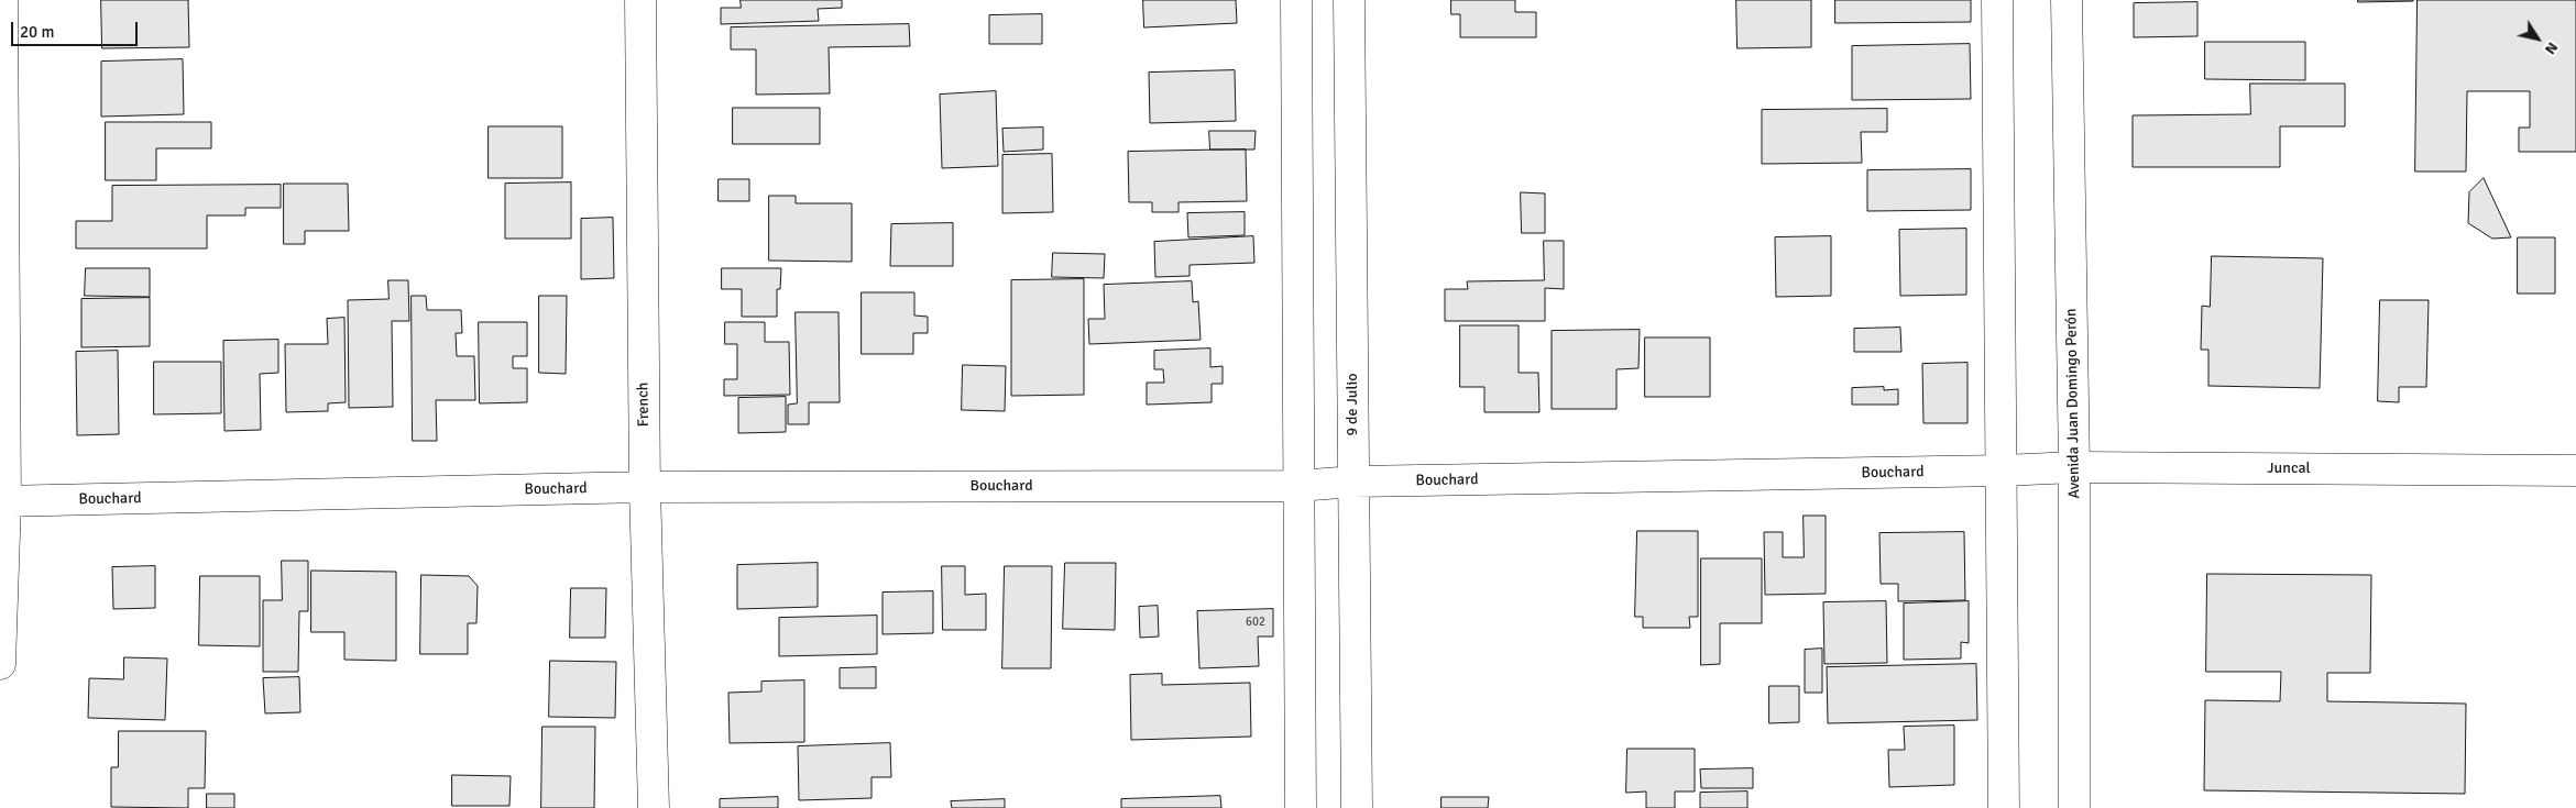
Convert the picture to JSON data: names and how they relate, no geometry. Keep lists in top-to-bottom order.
{
  "streets": {
    "street": [
      "Avenida Juan Domingo Perón",
      "French",
      "9 de Julio",
      "Juncal",
      "Bouchard"
    ]
  },
  "crossings": [
    ["Avenida Juan Domingo Perón", "Juncal"],
    ["French", "Bouchard"],
    ["9 de Julio", "Bouchard"],
    ["Juncal", "Bouchard"]
  ],
  "house_numbers": ["602"],
  "scale_bar": "20 m",
  "north": "bottom right"
}
